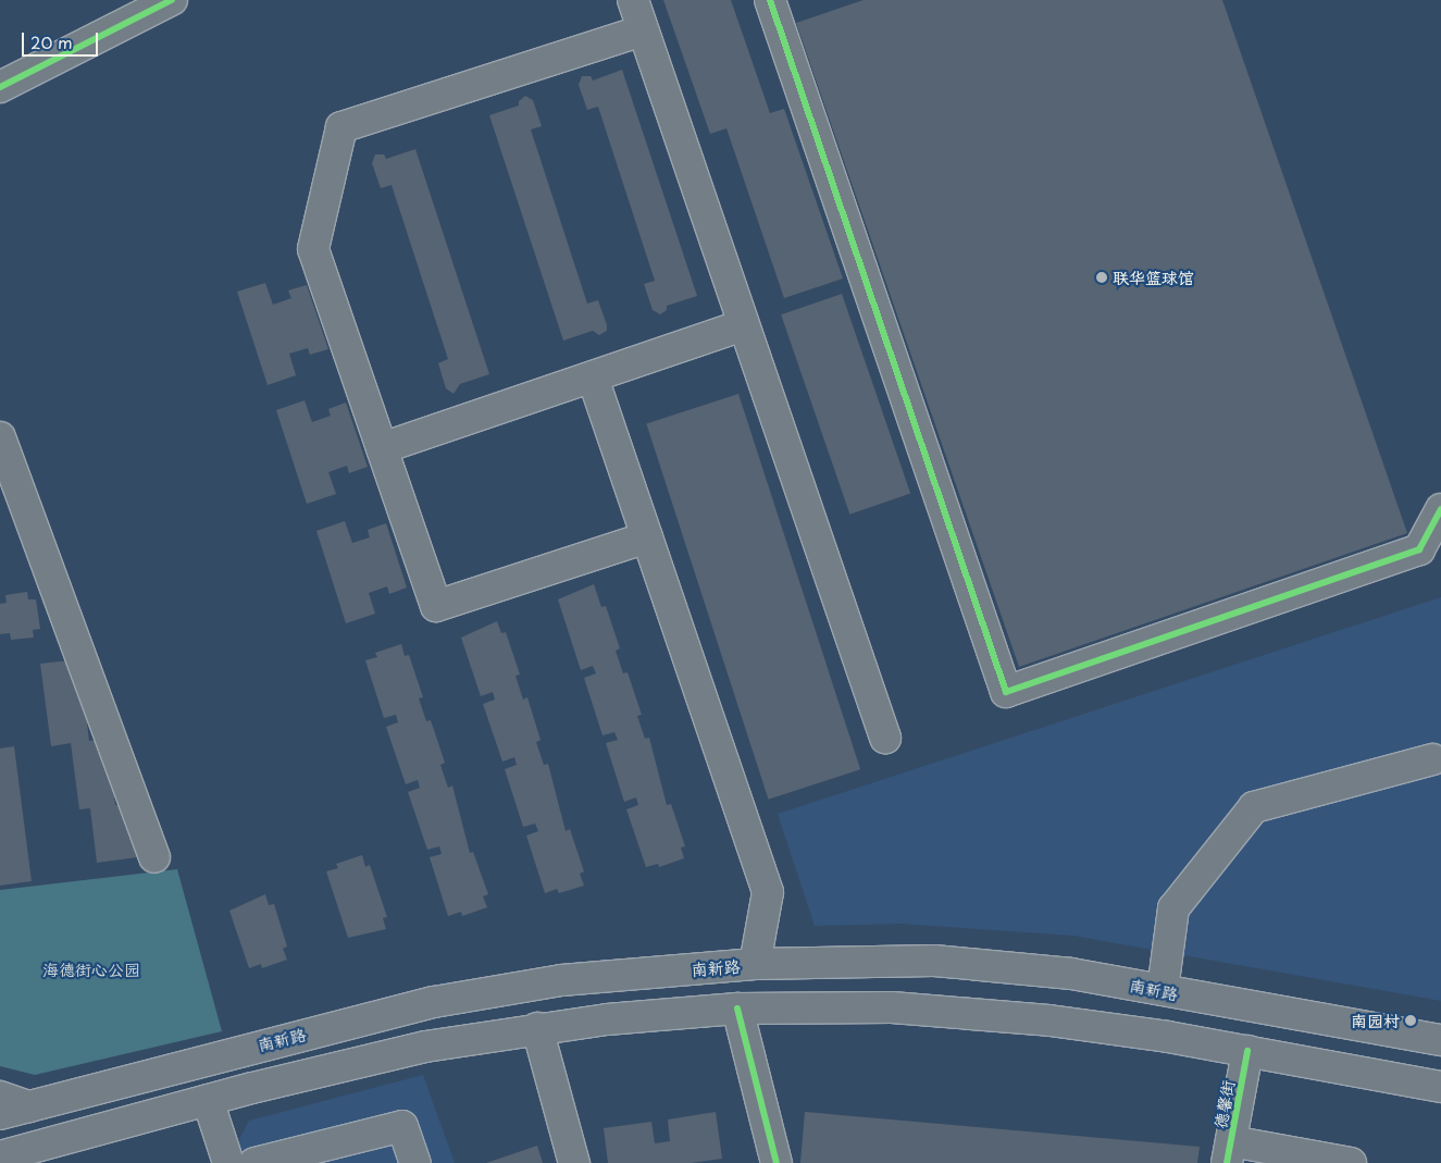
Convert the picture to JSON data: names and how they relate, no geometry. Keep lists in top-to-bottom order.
{
  "streets": {
    "main road": ["南新路", "德馨街"]
  },
  "parks": ["海德街心公园"],
  "places": ["联华篮球馆", "南园村"],
  "scale_bar": "20 m"
}
